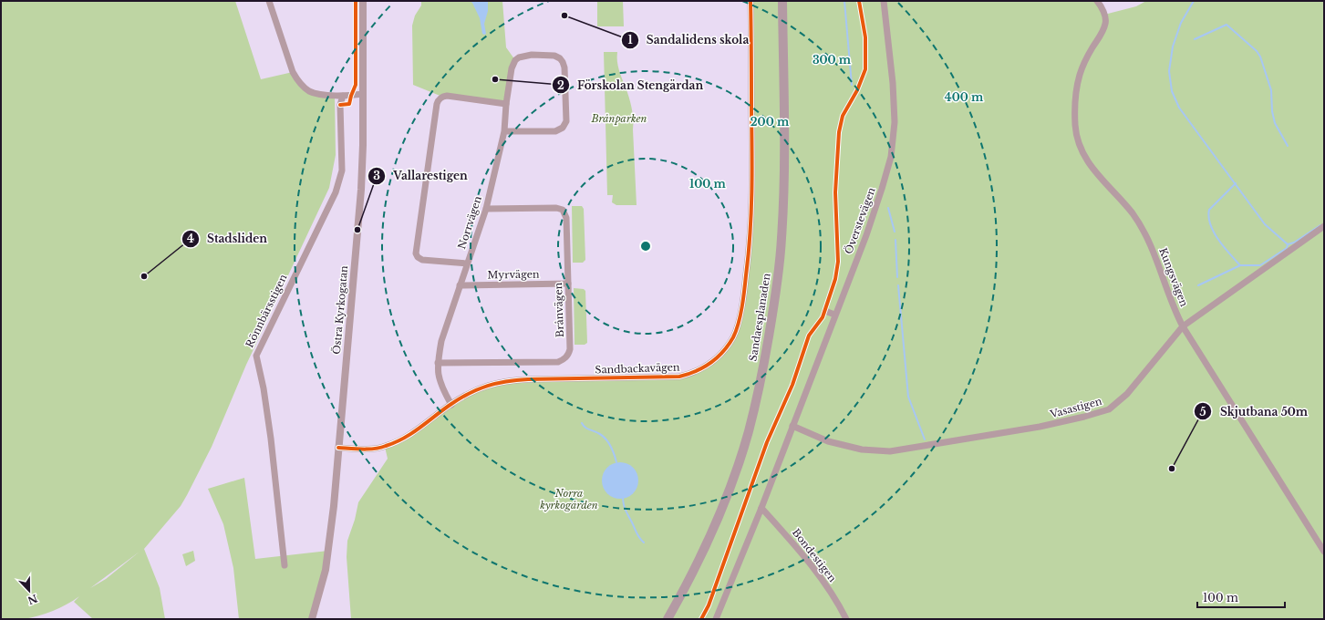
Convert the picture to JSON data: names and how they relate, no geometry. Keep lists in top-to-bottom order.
{
  "streets": {
    "main road": ["Sandaesplanaden"],
    "street": [
      "Överstevägen",
      "Norrvägen",
      "Myrvägen",
      "Kungsvägen",
      "Östra Kyrkogatan",
      "Brånvägen",
      "Rönnbärsstigen",
      "Sandbackavägen",
      "Vasastigen",
      "Bondestigen"
    ]
  },
  "crossings": [
    ["Överstevägen", "Vasastigen"],
    ["Överstevägen", "Bondestigen"],
    ["Norrvägen", "Myrvägen"],
    ["Norrvägen", "Brånvägen"],
    ["Norrvägen", "Sandbackavägen"],
    ["Myrvägen", "Brånvägen"],
    ["Kungsvägen", "Vasastigen"],
    ["Östra Kyrkogatan", "Sandbackavägen"]
  ],
  "parks": ["Brånparken", "Norra kyrkogården"],
  "places": [
    "Sandalidens skola",
    "Förskolan Stengärdan",
    "Vallarestigen",
    "Stadsliden",
    "Skjutbana 50m"
  ],
  "scale_bar": "100 m",
  "north": "bottom",
  "rings": [
    "300 m",
    "400 m",
    "200 m",
    "100 m"
  ]
}
